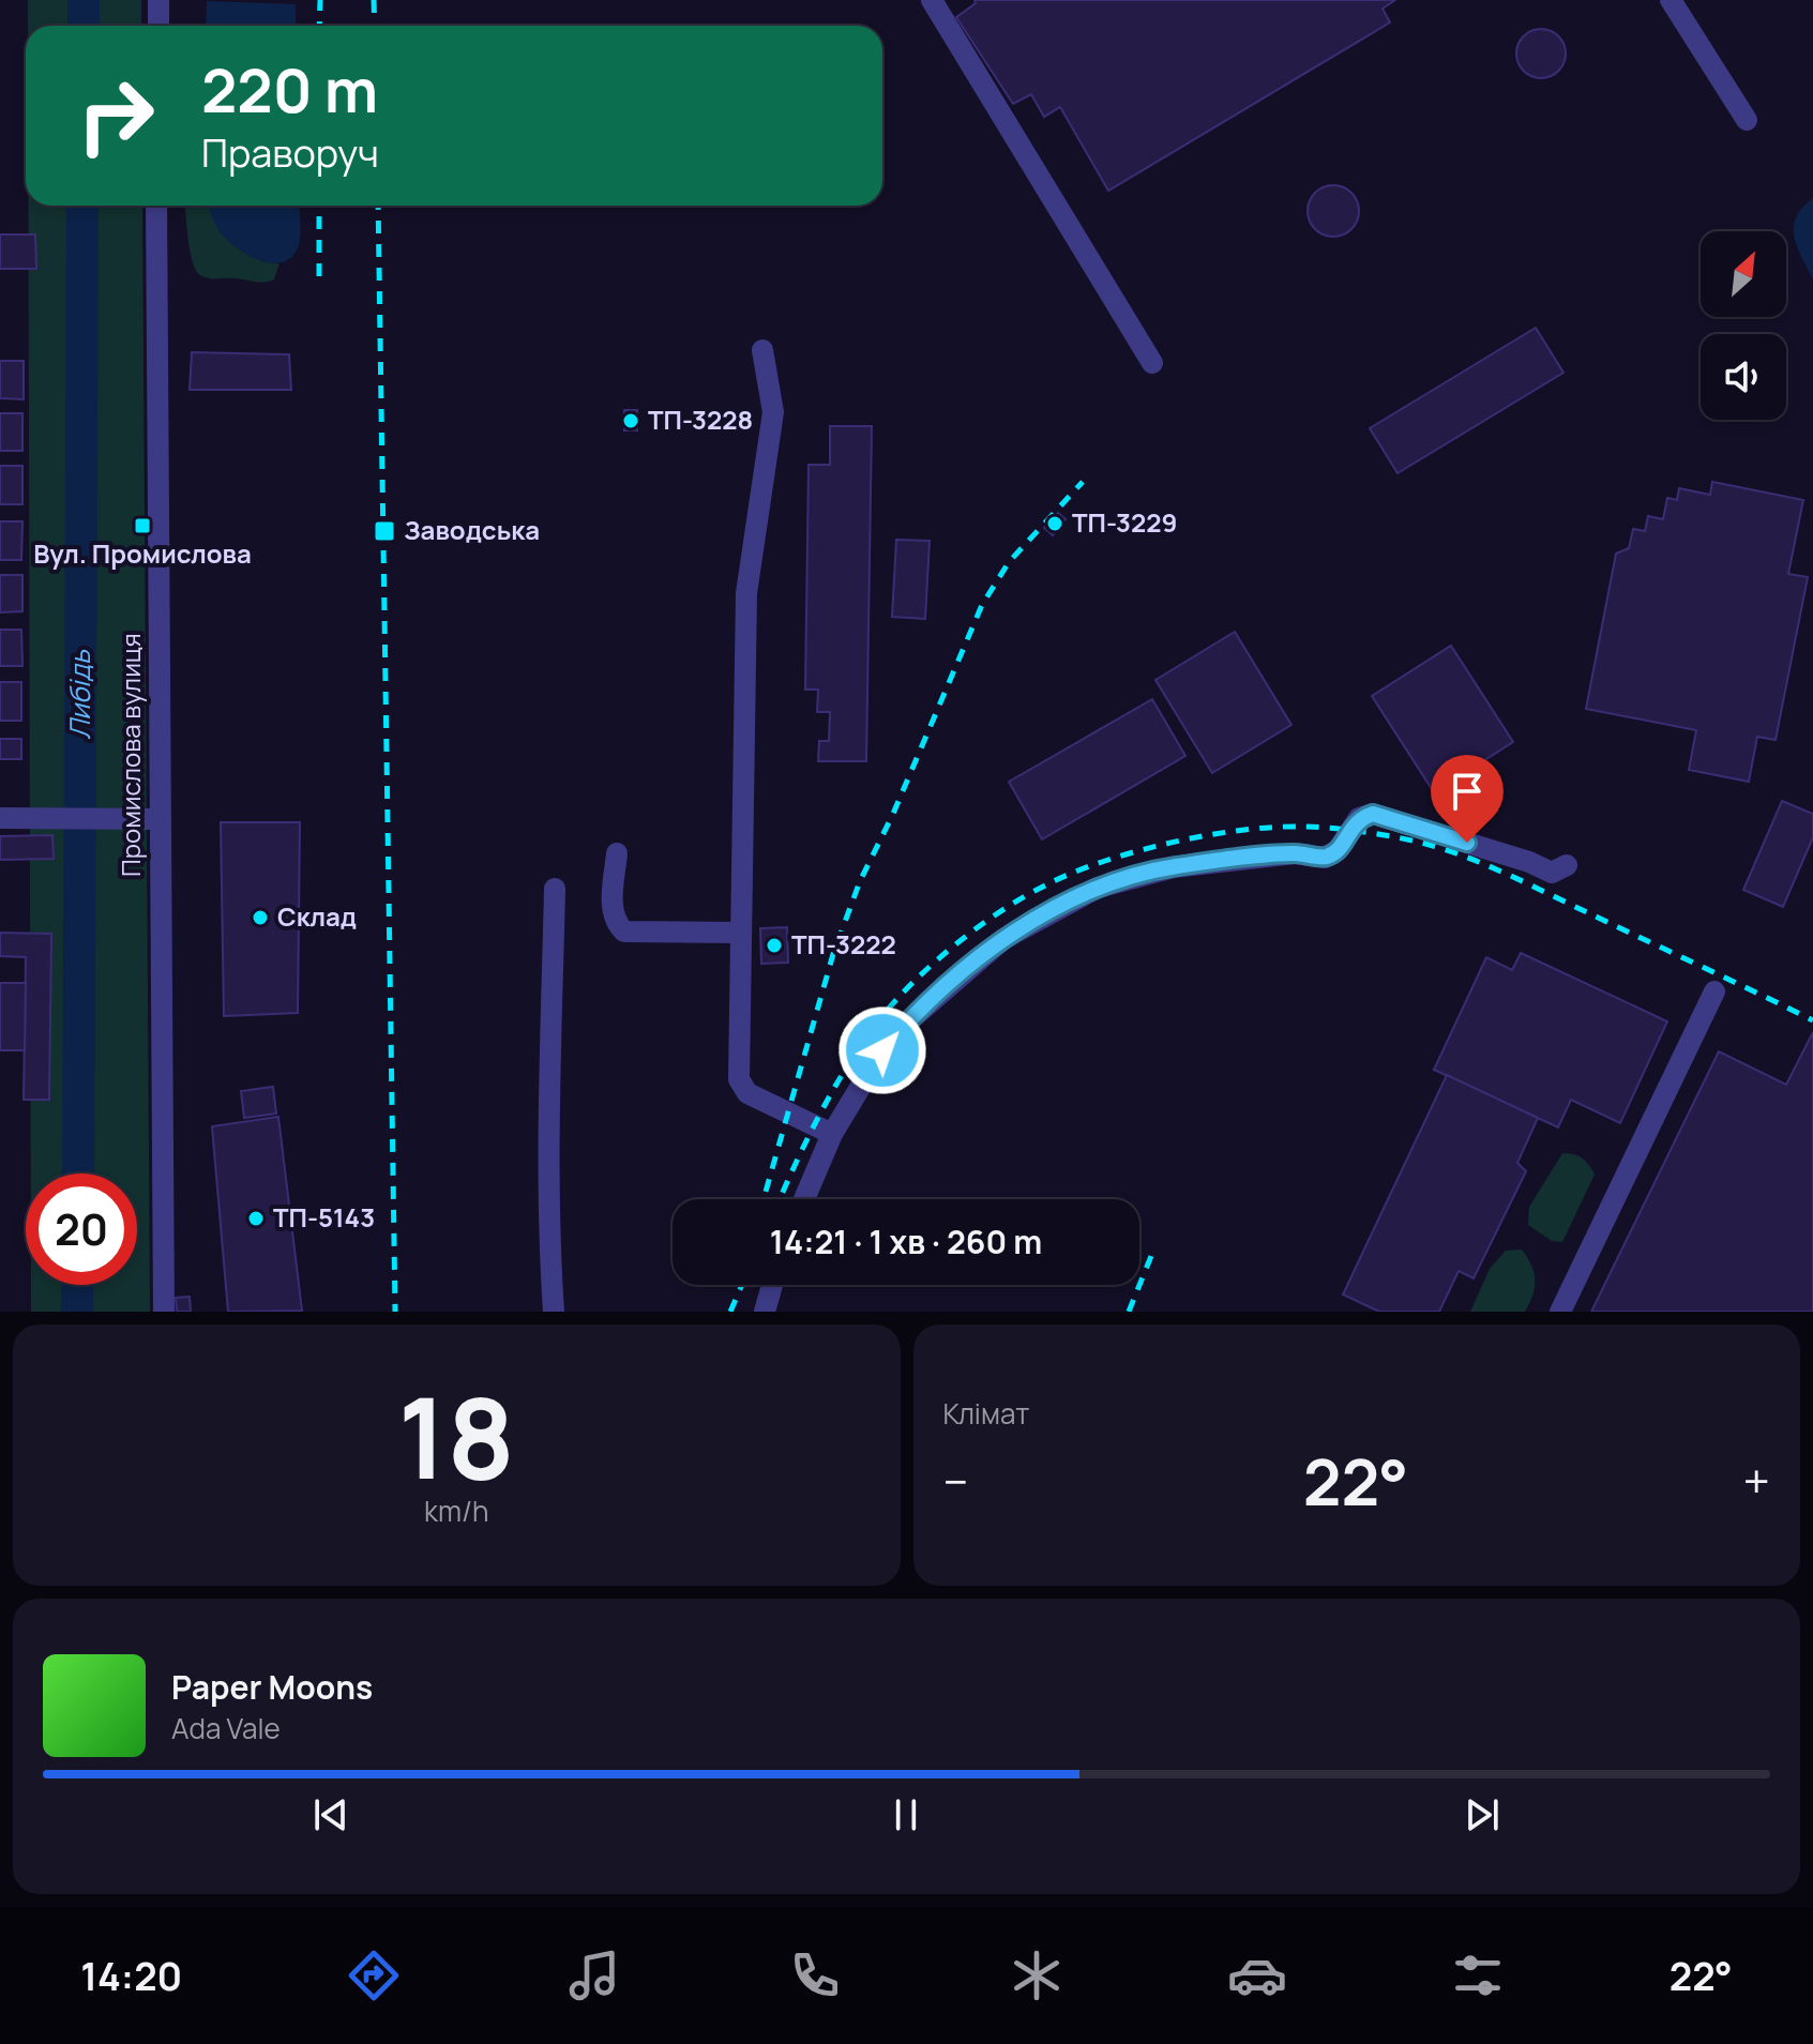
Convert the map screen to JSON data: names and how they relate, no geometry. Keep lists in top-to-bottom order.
{
  "streets": {
    "street": ["Промислова вулиця"]
  },
  "water": ["Либідь"],
  "places": {
    "other": [
      "ТП-3228",
      "ТП-3229",
      "Склад",
      "ТП-3222",
      "ТП-5143"
    ],
    "transit": ["Вул. Промислова", "Заводська"]
  },
  "north": "top right",
  "page": {
    "turn": ["220 m", "Праворуч"],
    "limit": "20",
    "trip": "14:21 · 1 хв · 260 m",
    "tile": [
      ["18", "km/h"],
      "Клімат"
    ],
    "heat": ["−", "22°", "+"],
    "song": ["Paper Moons", "Ada Vale"],
    "tabs": ["14:20", "22°"]
  }
}
